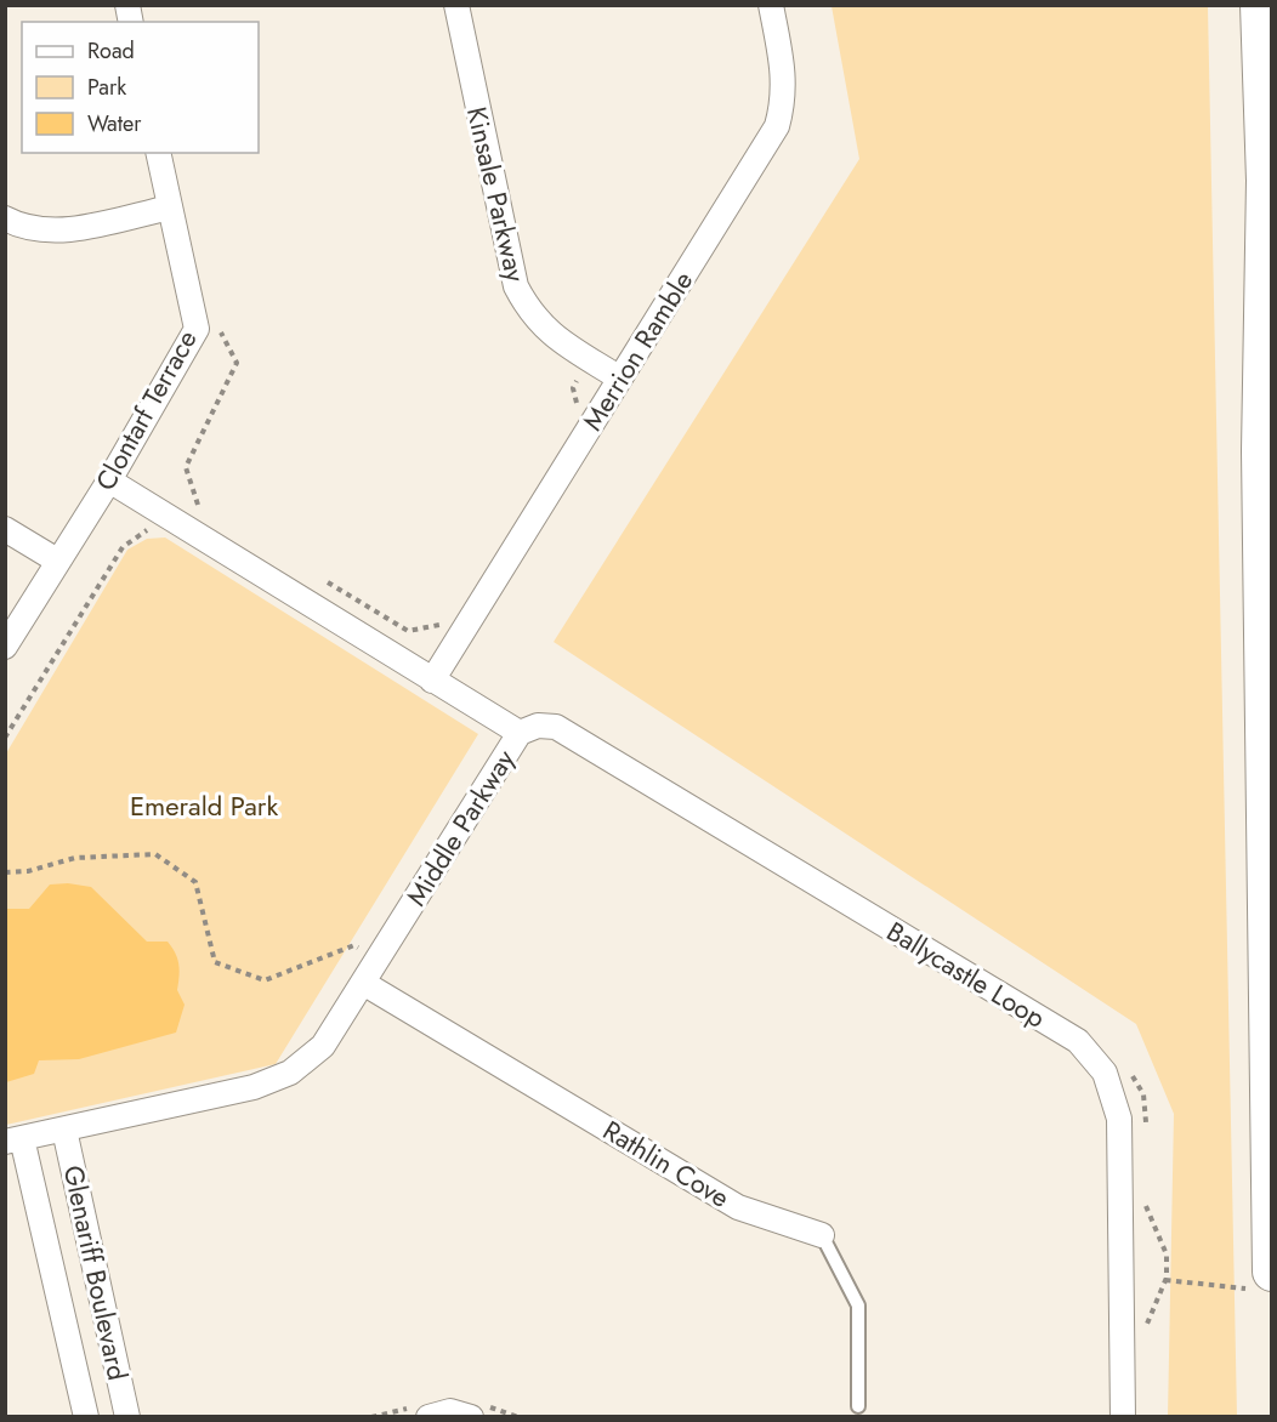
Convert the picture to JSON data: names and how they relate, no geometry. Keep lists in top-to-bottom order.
{
  "streets": {
    "street": [
      "Kinsale Parkway",
      "Merrion Ramble",
      "Clontarf Terrace",
      "Middle Parkway",
      "Ballycastle Loop",
      "Rathlin Cove",
      "Glenariff Boulevard"
    ]
  },
  "crossings": [
    ["Kinsale Parkway", "Merrion Ramble"],
    ["Merrion Ramble", "Middle Parkway"],
    ["Clontarf Terrace", "Middle Parkway"],
    ["Middle Parkway", "Ballycastle Loop"],
    ["Middle Parkway", "Rathlin Cove"],
    ["Middle Parkway", "Glenariff Boulevard"]
  ],
  "parks": ["Emerald Park"],
  "legend": ["Road", "Park", "Water"]
}
